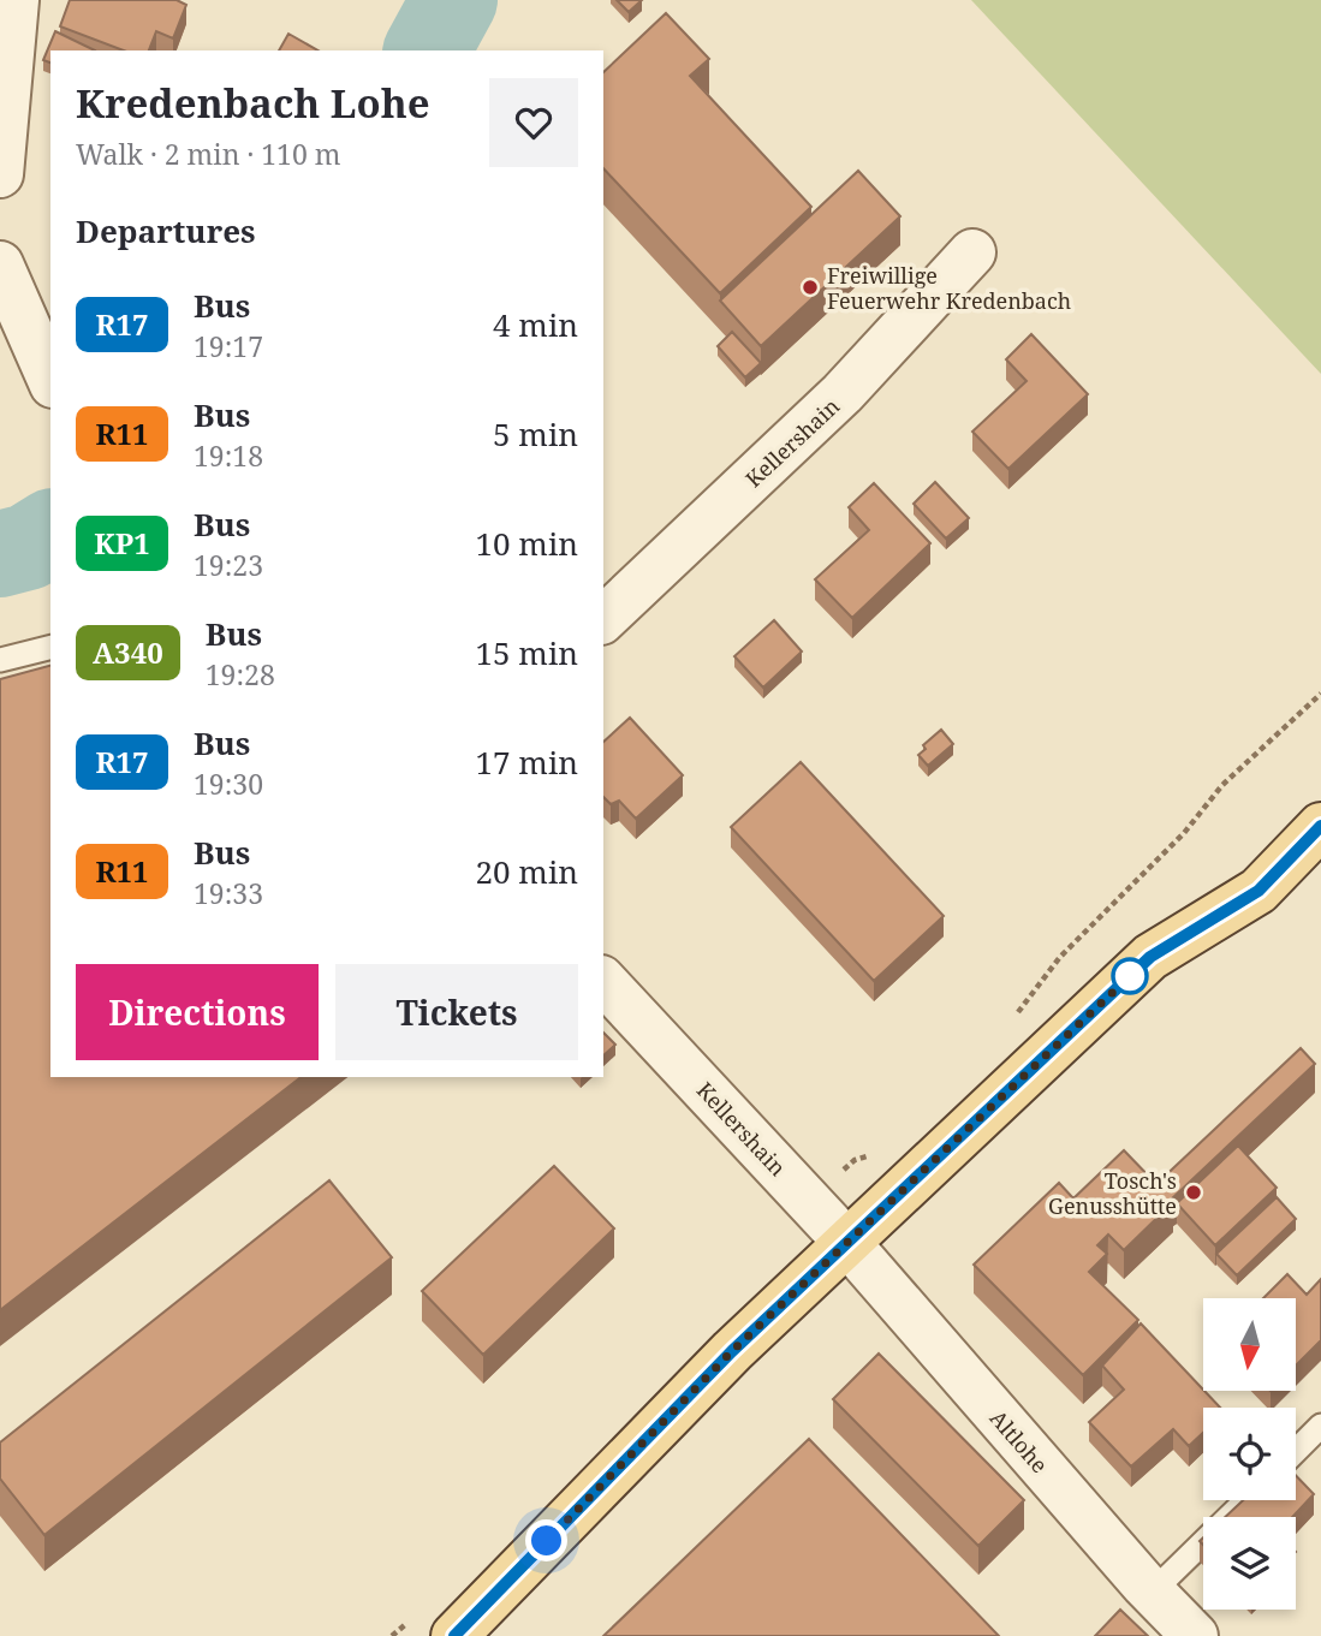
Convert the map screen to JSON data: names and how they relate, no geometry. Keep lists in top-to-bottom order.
{
  "streets": {
    "street": ["Kellershain", "Altlohe"]
  },
  "crossings": [
    ["Kellershain", "Altlohe"]
  ],
  "places": ["Freiwillige Feuerwehr Kredenbach", "Tosch's Genusshütte"],
  "lines": ["bus line R17"],
  "north": "bottom",
  "page": {
    "heading": [
      ["Kredenbach Lohe", "Walk · 2 min · 110 m"],
      "Departures"
    ],
    "list": [
      {
        "mark": "R17",
        "name": "Bus",
        "note": "19:17",
        "value": "4 min"
      },
      {
        "mark": "R11",
        "name": "Bus",
        "note": "19:18",
        "value": "5 min"
      },
      {
        "mark": "KP1",
        "name": "Bus",
        "note": "19:23",
        "value": "10 min"
      },
      {
        "mark": "A340",
        "name": "Bus",
        "note": "19:28",
        "value": "15 min"
      },
      {
        "mark": "R17",
        "name": "Bus",
        "note": "19:30",
        "value": "17 min"
      },
      {
        "mark": "R11",
        "name": "Bus",
        "note": "19:33",
        "value": "20 min"
      }
    ],
    "buttons": ["Directions", "Tickets"]
  }
}
